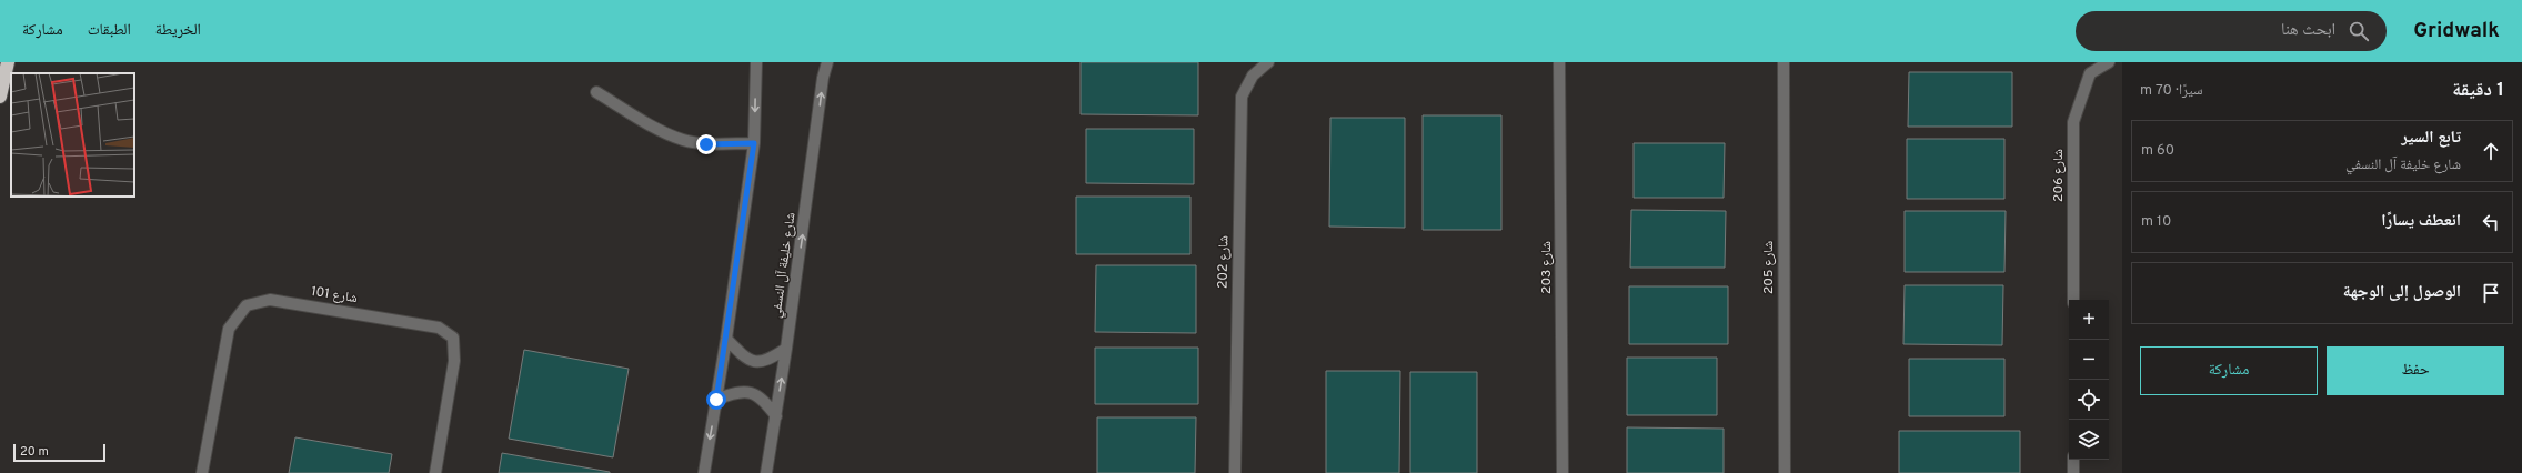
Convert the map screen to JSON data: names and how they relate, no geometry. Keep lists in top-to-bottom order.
{
  "streets": {
    "street": [
      "شارع 206",
      "شارع 202",
      "شارع خليفة آل النسفي",
      "شارع 203",
      "شارع 205",
      "شارع 101"
    ]
  },
  "scale_bar": "20 m",
  "page": {
    "header": "Gridwalk",
    "search": "ابحث هنا",
    "nav": ["الخريطة", "الطبقات", "مشاركة"],
    "heading": ["1 دقيقة", "سيرًا · 70 m"],
    "list": [
      ["تابع السير", "شارع خليفة آل النسفي", "60 m"],
      ["انعطف يسارًا", "10 m"],
      "الوصول إلى الوجهة"
    ],
    "map_buttons": ["+", "−"],
    "buttons": ["حفظ", "مشاركة"],
    "scale": "20 m"
  }
}
